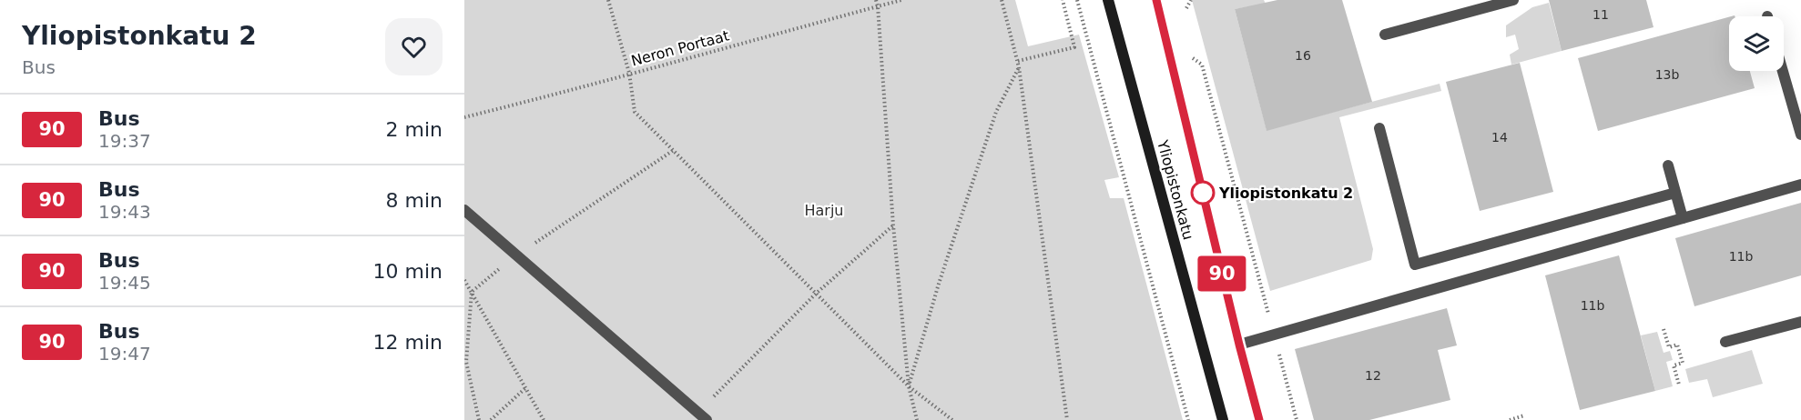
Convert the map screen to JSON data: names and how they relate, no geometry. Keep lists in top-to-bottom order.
{
  "streets": {
    "main road": ["Yliopistonkatu"],
    "path": ["Neron Portaat"]
  },
  "parks": ["Harju"],
  "places": ["Yliopistonkatu 2"],
  "lines": ["bus line 90"],
  "house_numbers": [
    "11",
    "16",
    "13b",
    "14",
    "11b",
    "11b",
    "12"
  ],
  "page": {
    "heading": ["Yliopistonkatu 2", "Bus"],
    "on_map": "90",
    "list": [
      {
        "mark": "90",
        "name": "Bus",
        "note": "19:37",
        "value": "2 min"
      },
      {
        "mark": "90",
        "name": "Bus",
        "note": "19:43",
        "value": "8 min"
      },
      {
        "mark": "90",
        "name": "Bus",
        "note": "19:45",
        "value": "10 min"
      },
      {
        "mark": "90",
        "name": "Bus",
        "note": "19:47",
        "value": "12 min"
      }
    ]
  }
}
